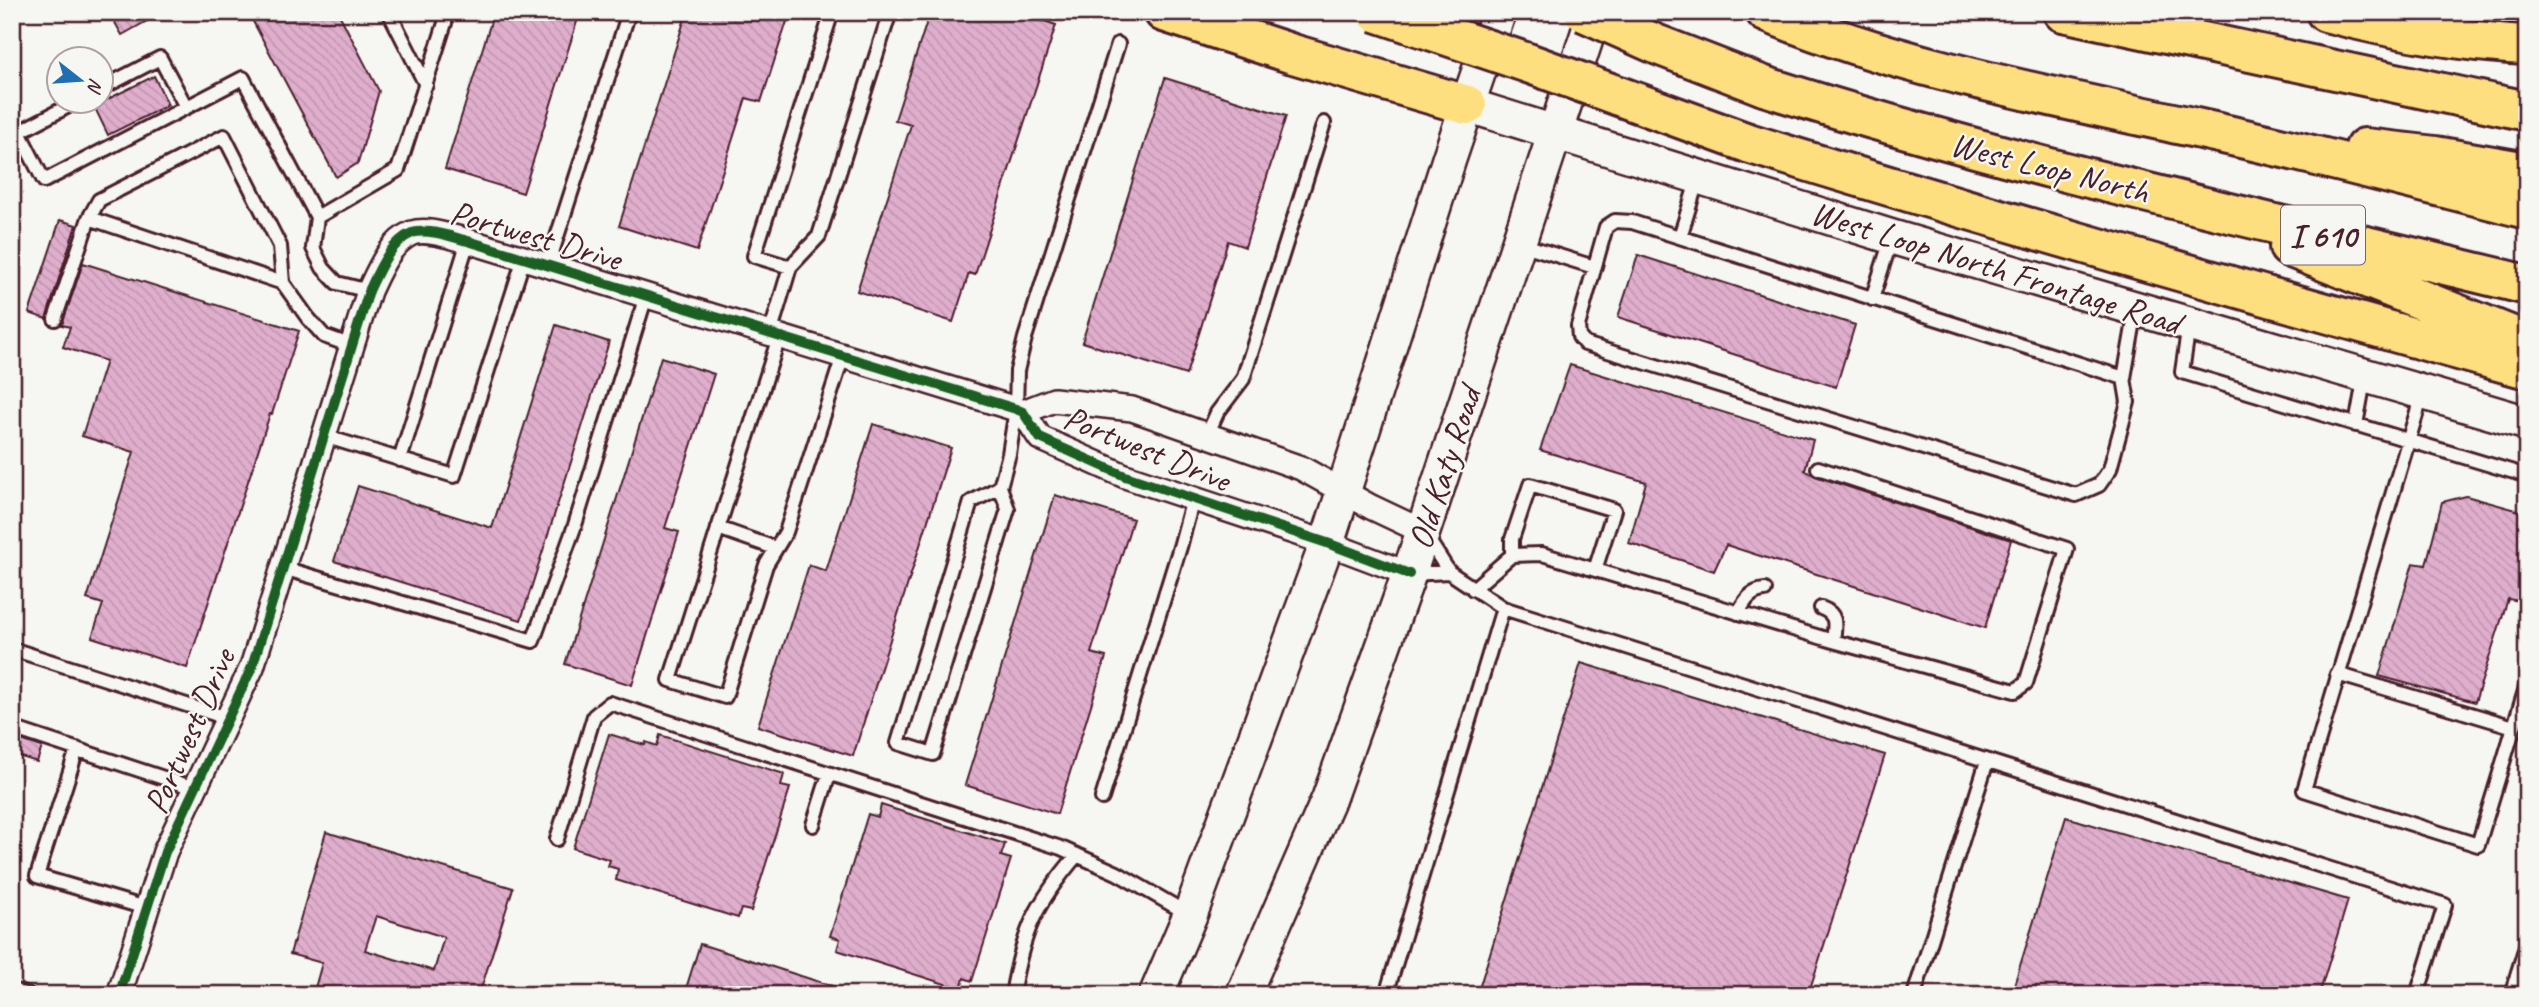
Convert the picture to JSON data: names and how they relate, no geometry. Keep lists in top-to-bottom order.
{
  "streets": {
    "highway": ["West Loop North", "I 610"],
    "main road": ["West Loop North Frontage Road", "Old Katy Road"],
    "street": ["Portwest Drive"]
  },
  "crossings": [
    ["Portwest Drive", "Old Katy Road"],
    ["West Loop North Frontage Road", "Old Katy Road"]
  ],
  "north": "right"
}
